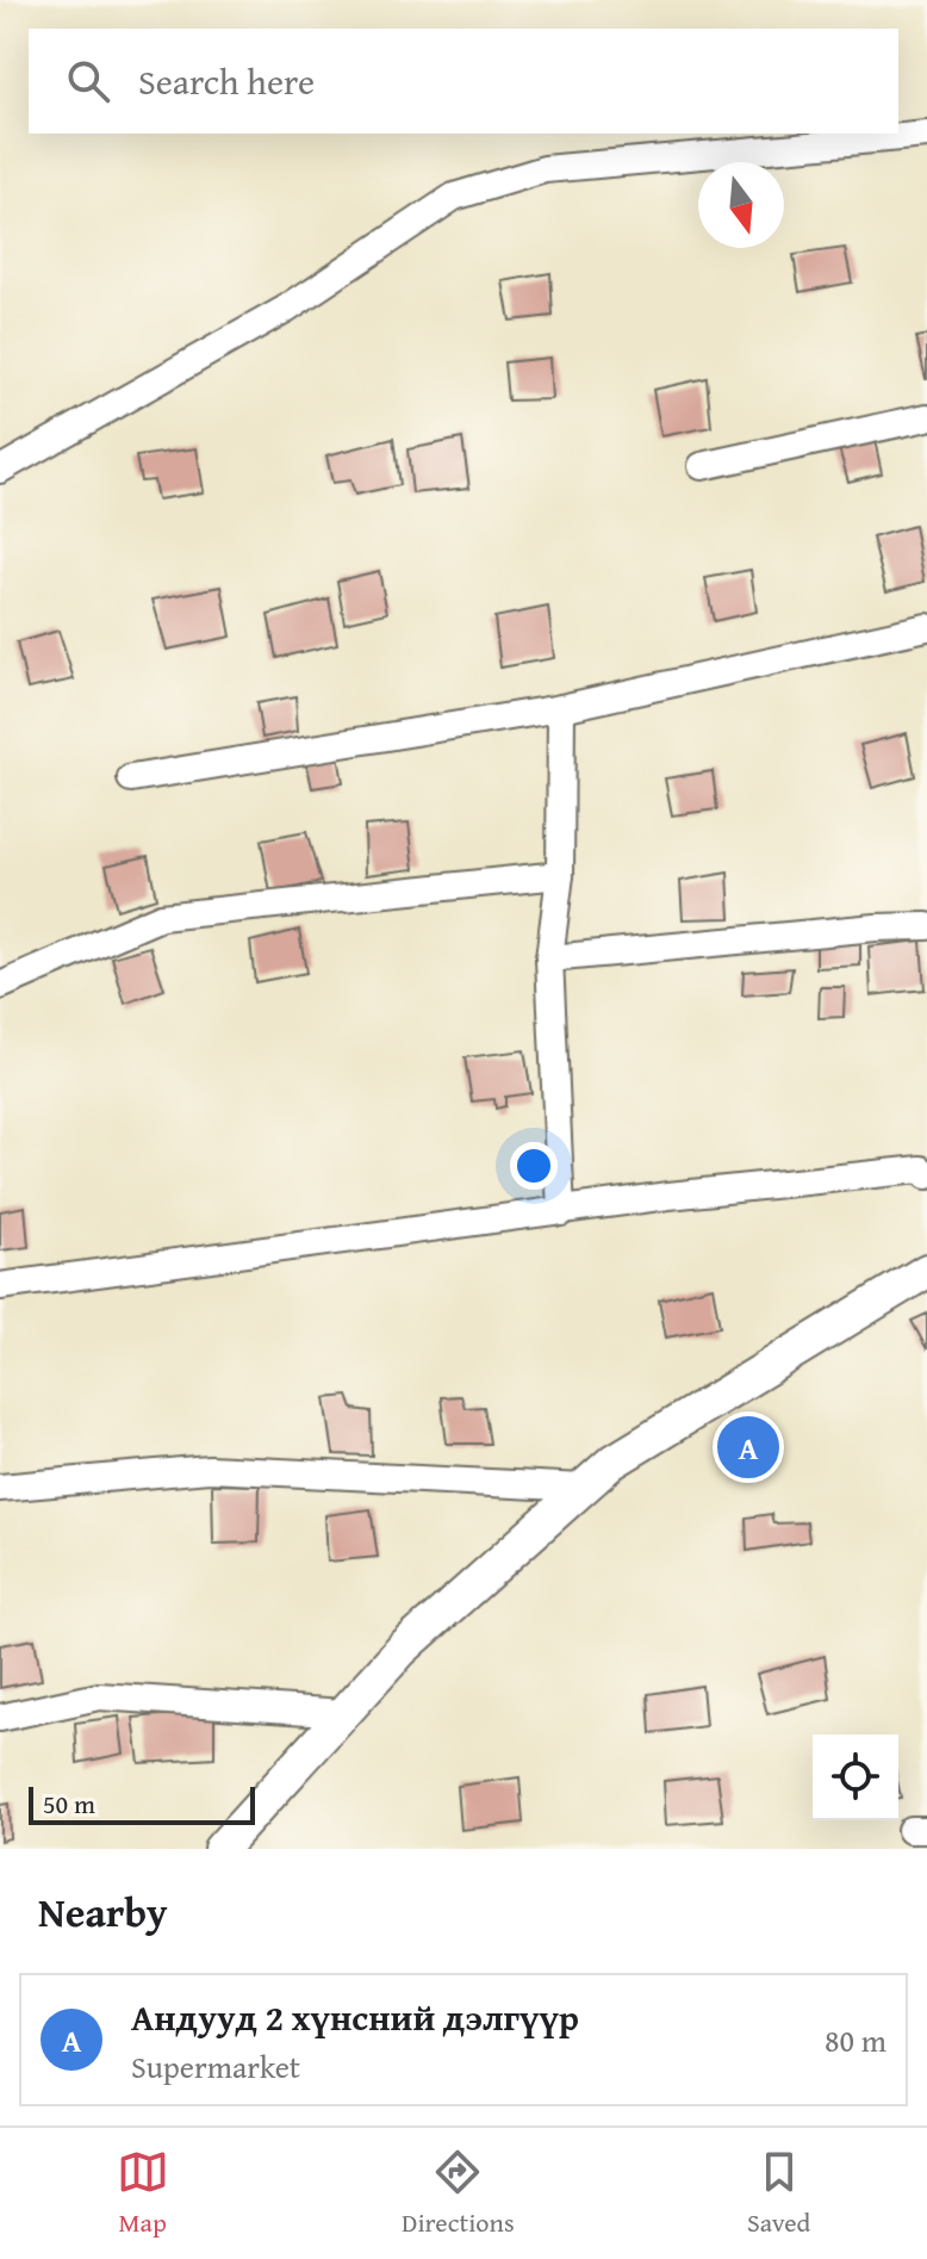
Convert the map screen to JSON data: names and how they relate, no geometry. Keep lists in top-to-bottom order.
{
  "scale_bar": "50 m",
  "north": "bottom",
  "page": {
    "search": "Search here",
    "pins": "A",
    "scale": "50 m",
    "heading": "Nearby",
    "list": [
      {
        "mark": "A",
        "name": "Андууд 2 хүнсний дэлгүүр",
        "note": "Supermarket",
        "value": "80 m"
      }
    ],
    "nav": ["Map", "Directions", "Saved"]
  }
}
